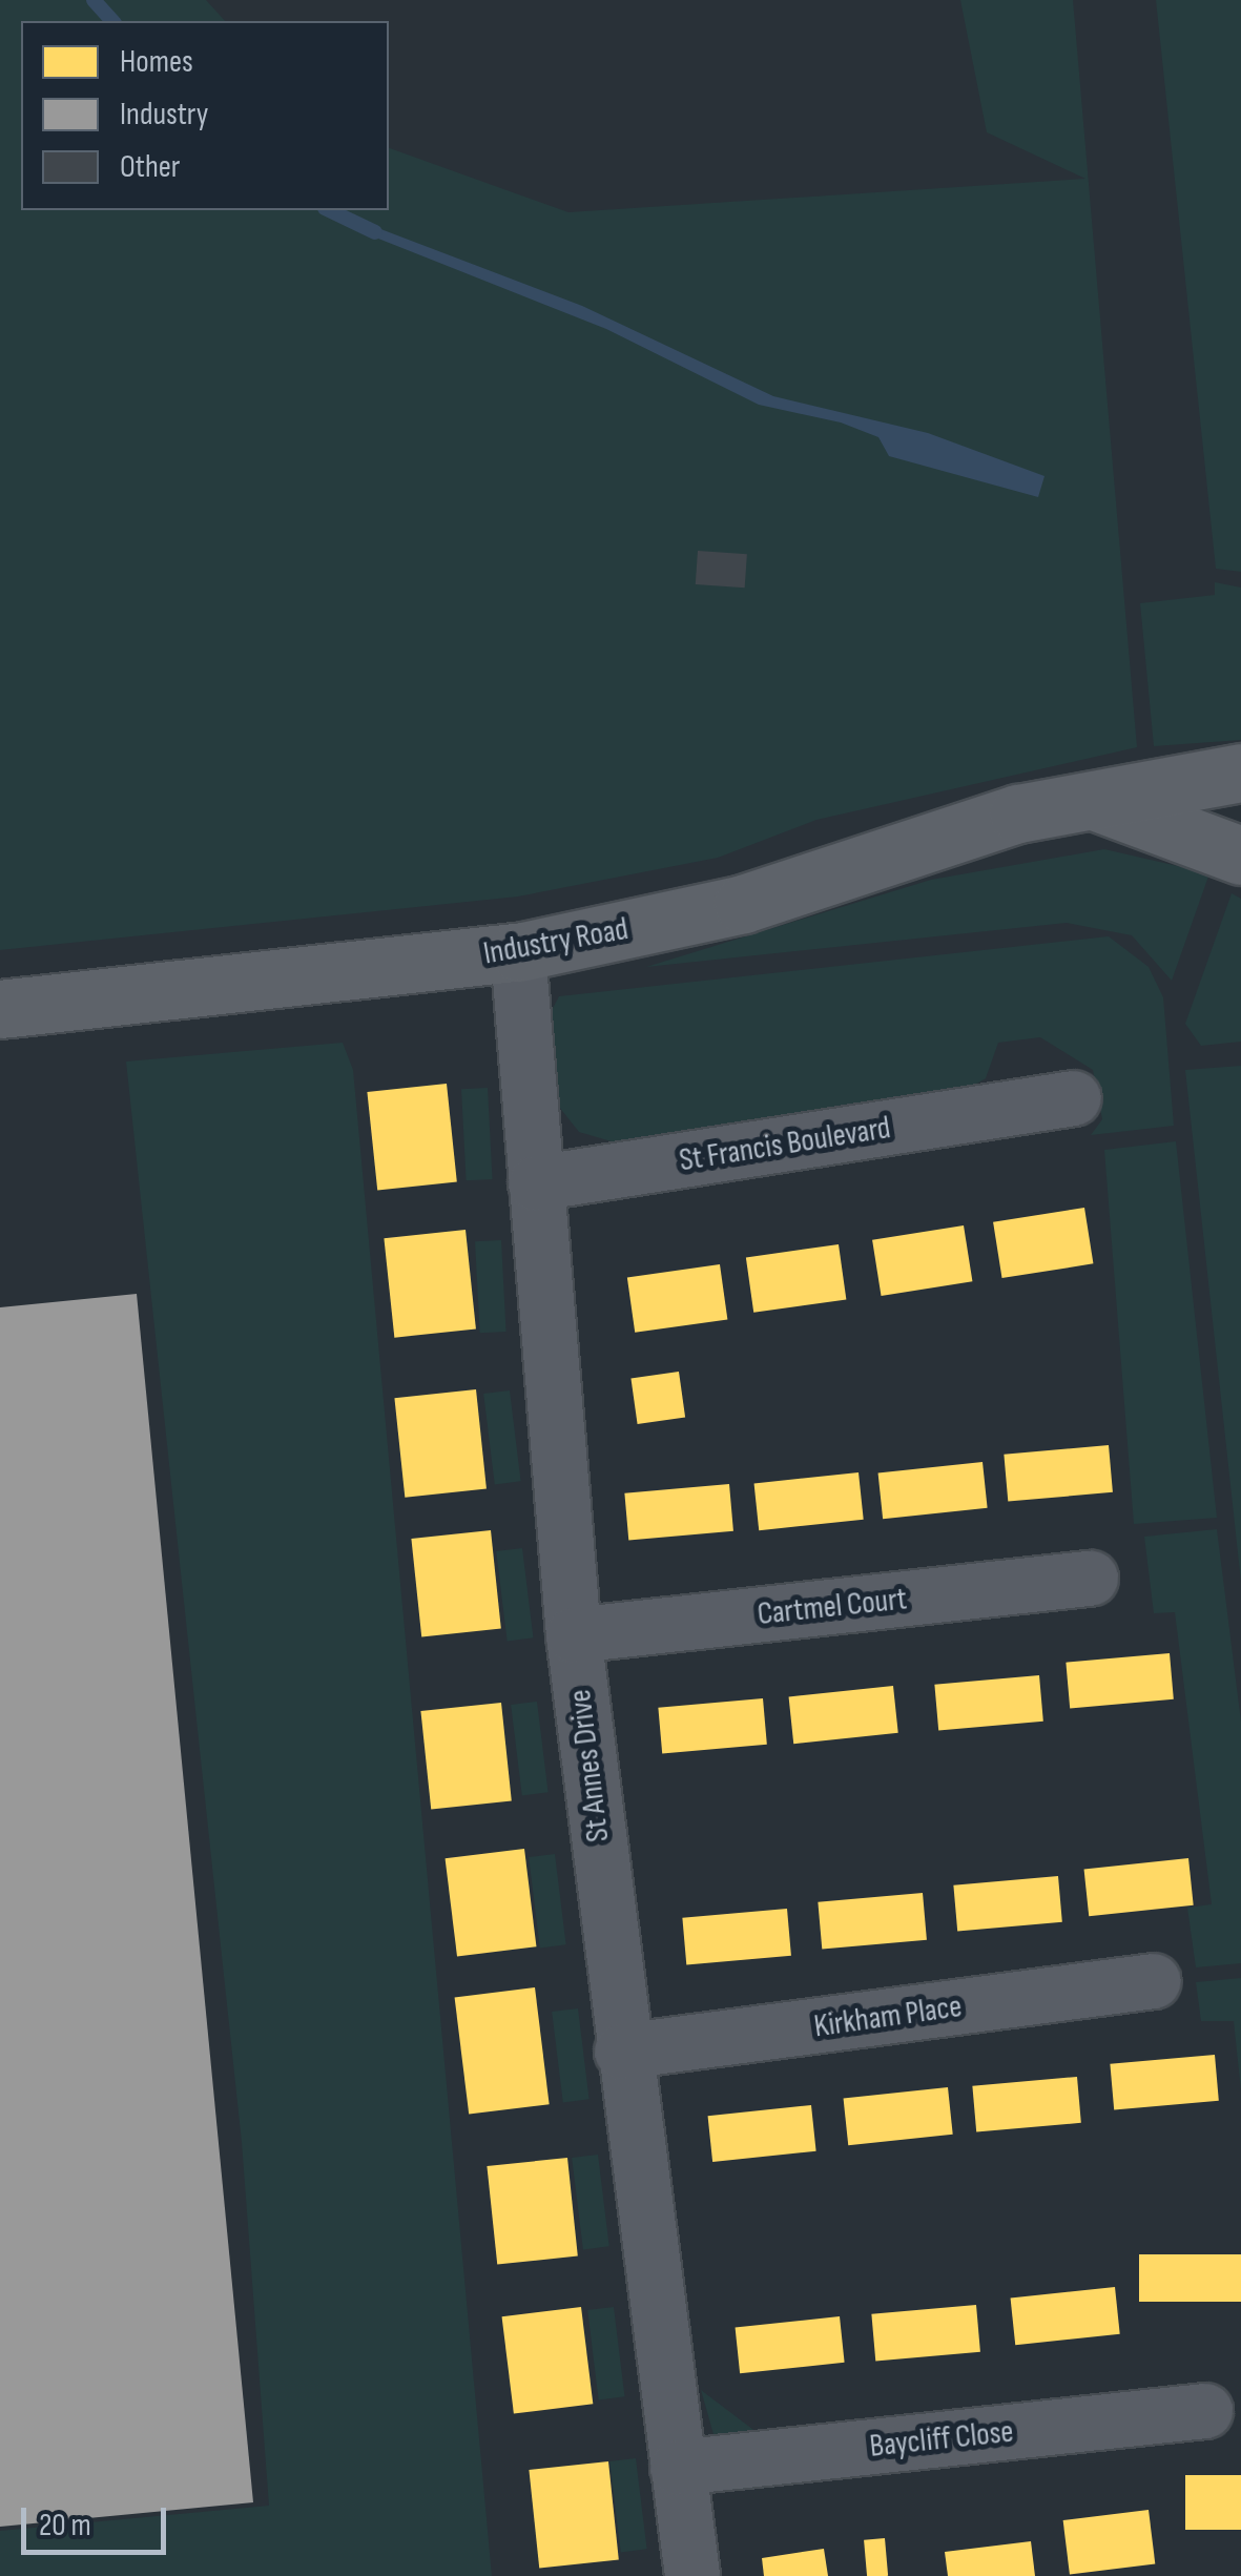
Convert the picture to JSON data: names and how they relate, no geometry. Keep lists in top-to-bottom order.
{
  "streets": {
    "street": [
      "Industry Road",
      "St Francis Boulevard",
      "Cartmel Court",
      "St Annes Drive",
      "Kirkham Place",
      "Baycliff Close"
    ]
  },
  "crossings": [
    ["Industry Road", "St Annes Drive"],
    ["St Francis Boulevard", "St Annes Drive"],
    ["Cartmel Court", "St Annes Drive"],
    ["St Annes Drive", "Kirkham Place"],
    ["St Annes Drive", "Baycliff Close"]
  ],
  "legend": ["Homes", "Industry", "Other"],
  "scale_bar": "20 m"
}
